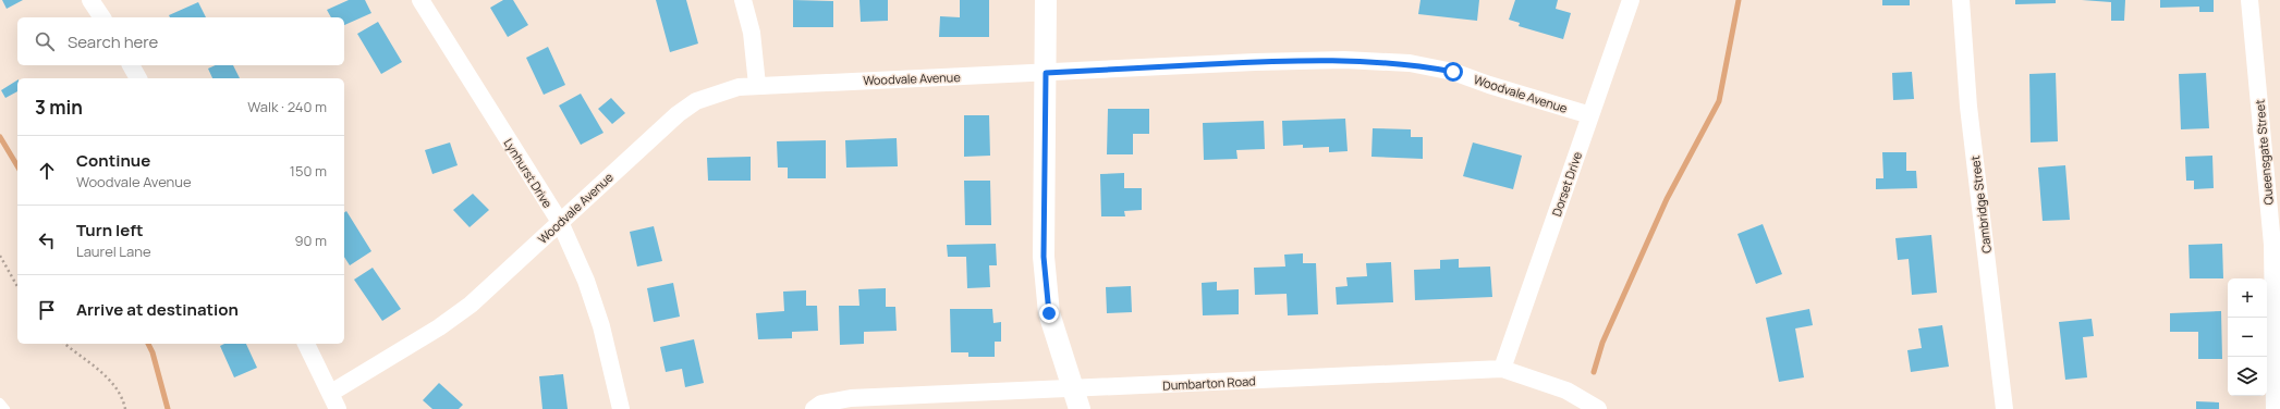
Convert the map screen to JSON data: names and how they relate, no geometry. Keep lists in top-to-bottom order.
{
  "streets": {
    "street": [
      "Woodvale Avenue",
      "Queensgate Street",
      "Lynhurst Drive",
      "Dorset Drive",
      "Cambridge Street",
      "Dumbarton Road"
    ]
  },
  "crossings": [
    ["Woodvale Avenue", "Lynhurst Drive"],
    ["Woodvale Avenue", "Dorset Drive"],
    ["Dorset Drive", "Dumbarton Road"]
  ],
  "page": {
    "search": "Search here",
    "heading": ["3 min", "Walk · 240 m"],
    "list": [
      ["Continue", "Woodvale Avenue", "150 m"],
      ["Turn left", "Laurel Lane", "90 m"],
      "Arrive at destination"
    ],
    "map_buttons": ["+", "−"]
  }
}
